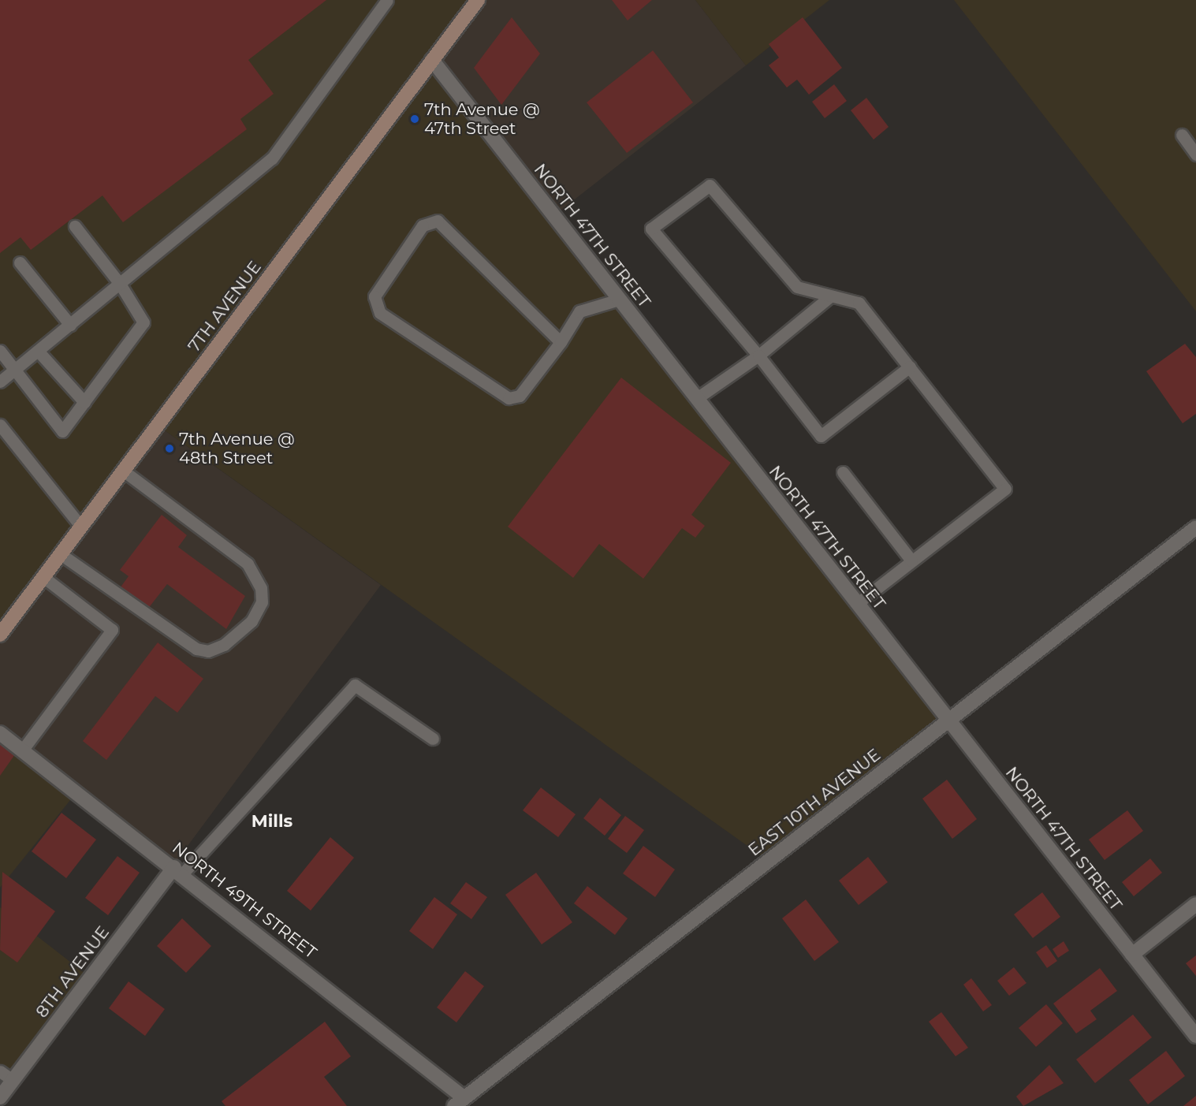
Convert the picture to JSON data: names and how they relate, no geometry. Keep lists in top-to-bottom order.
{
  "streets": {
    "street": [
      "NORTH 47TH STREET",
      "7TH AVENUE",
      "EAST 10TH AVENUE",
      "NORTH 49TH STREET",
      "8TH AVENUE"
    ]
  },
  "crossings": [
    ["NORTH 47TH STREET", "7TH AVENUE"],
    ["NORTH 47TH STREET", "EAST 10TH AVENUE"],
    ["EAST 10TH AVENUE", "NORTH 49TH STREET"],
    ["NORTH 49TH STREET", "8TH AVENUE"]
  ],
  "districts": ["Mills"],
  "places": ["7th Avenue @ 47th Street", "7th Avenue @ 48th Street"]
}
